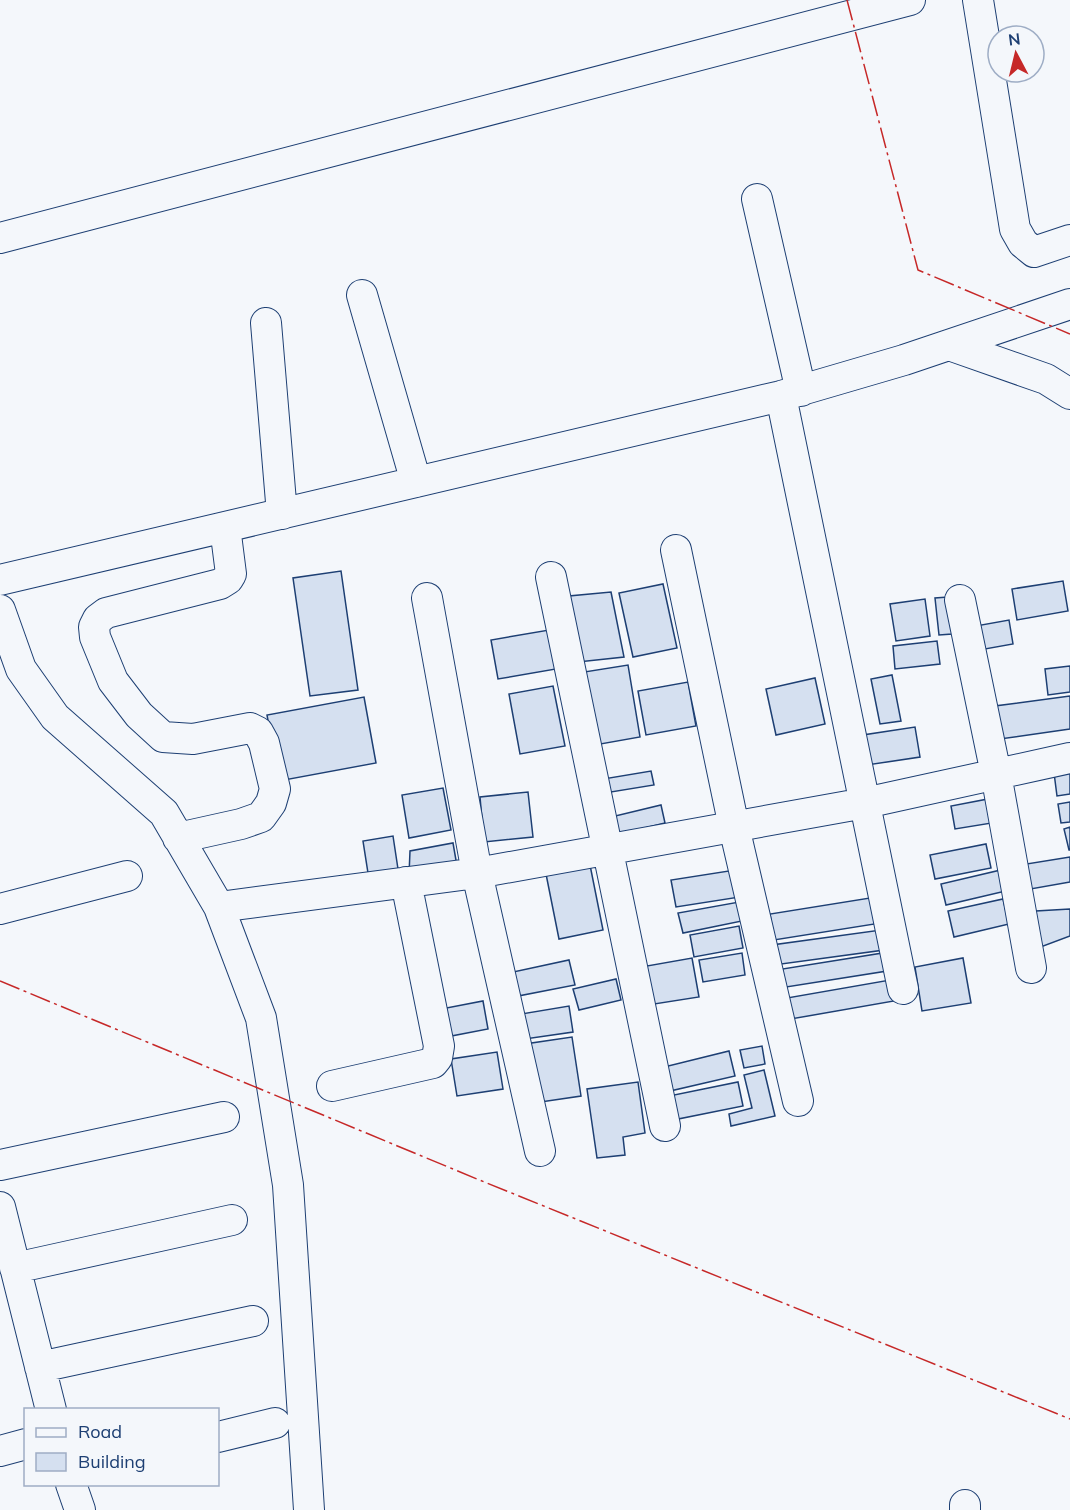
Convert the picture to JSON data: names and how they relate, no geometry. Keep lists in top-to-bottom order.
{
  "legend": ["Road", "Building"],
  "north": "top"
}
